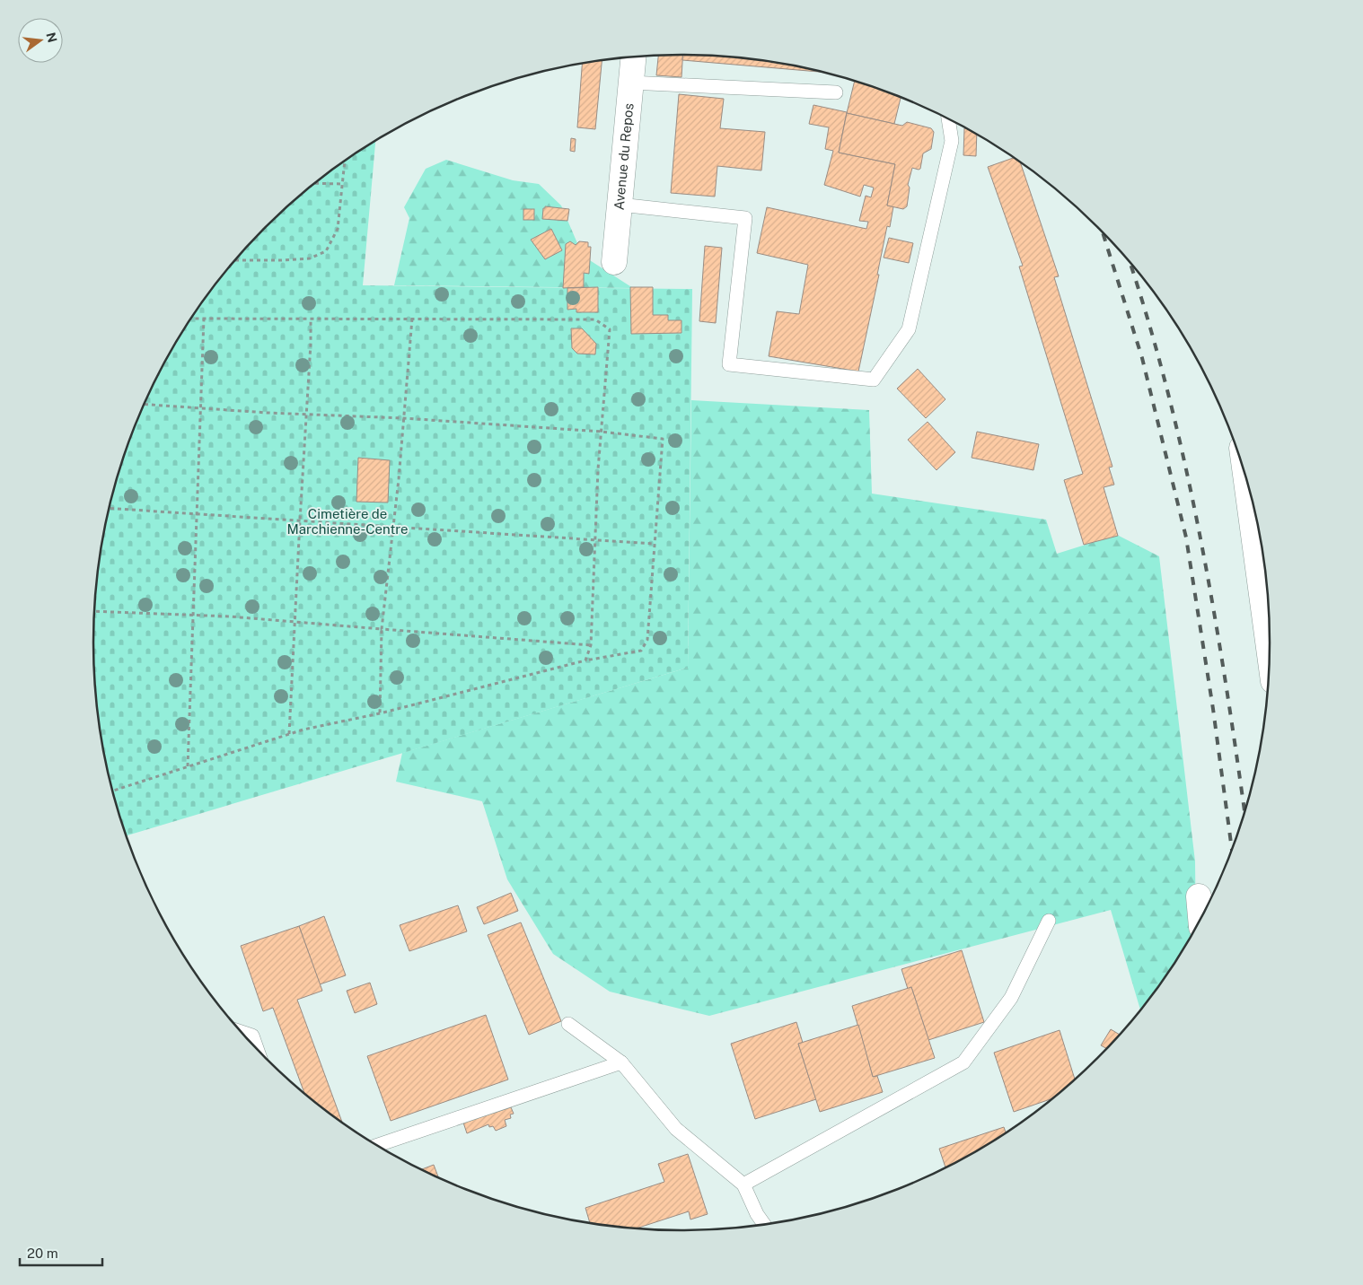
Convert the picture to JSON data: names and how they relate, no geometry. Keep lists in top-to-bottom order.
{
  "streets": {
    "street": ["Avenue du Repos"]
  },
  "parks": ["Cimetière de Marchienne-Centre"],
  "scale_bar": "20 m",
  "north": "right"
}
